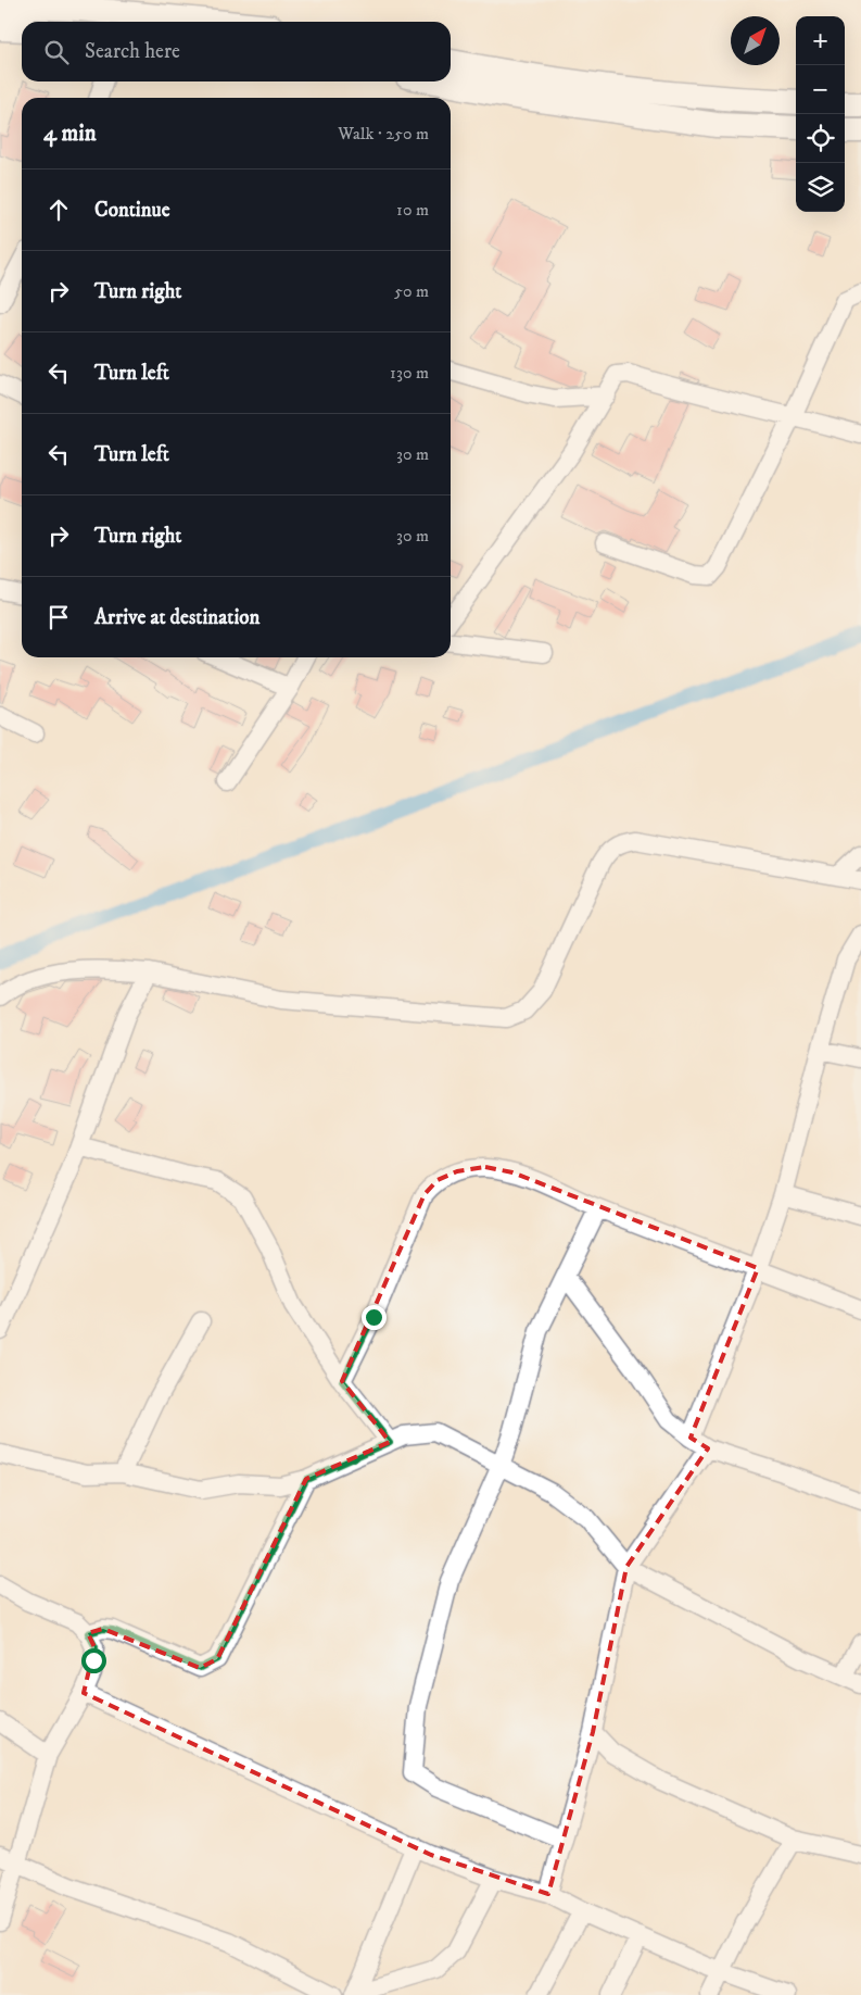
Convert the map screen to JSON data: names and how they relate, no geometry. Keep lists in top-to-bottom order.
{
  "north": "top right",
  "page": {
    "map_buttons": ["+", "−"],
    "search": "Search here",
    "heading": ["4 min", "Walk · 250 m"],
    "list": [
      ["Continue", "10 m"],
      ["Turn right", "50 m"],
      ["Turn left", "130 m"],
      ["Turn left", "30 m"],
      ["Turn right", "30 m"],
      "Arrive at destination"
    ]
  }
}
